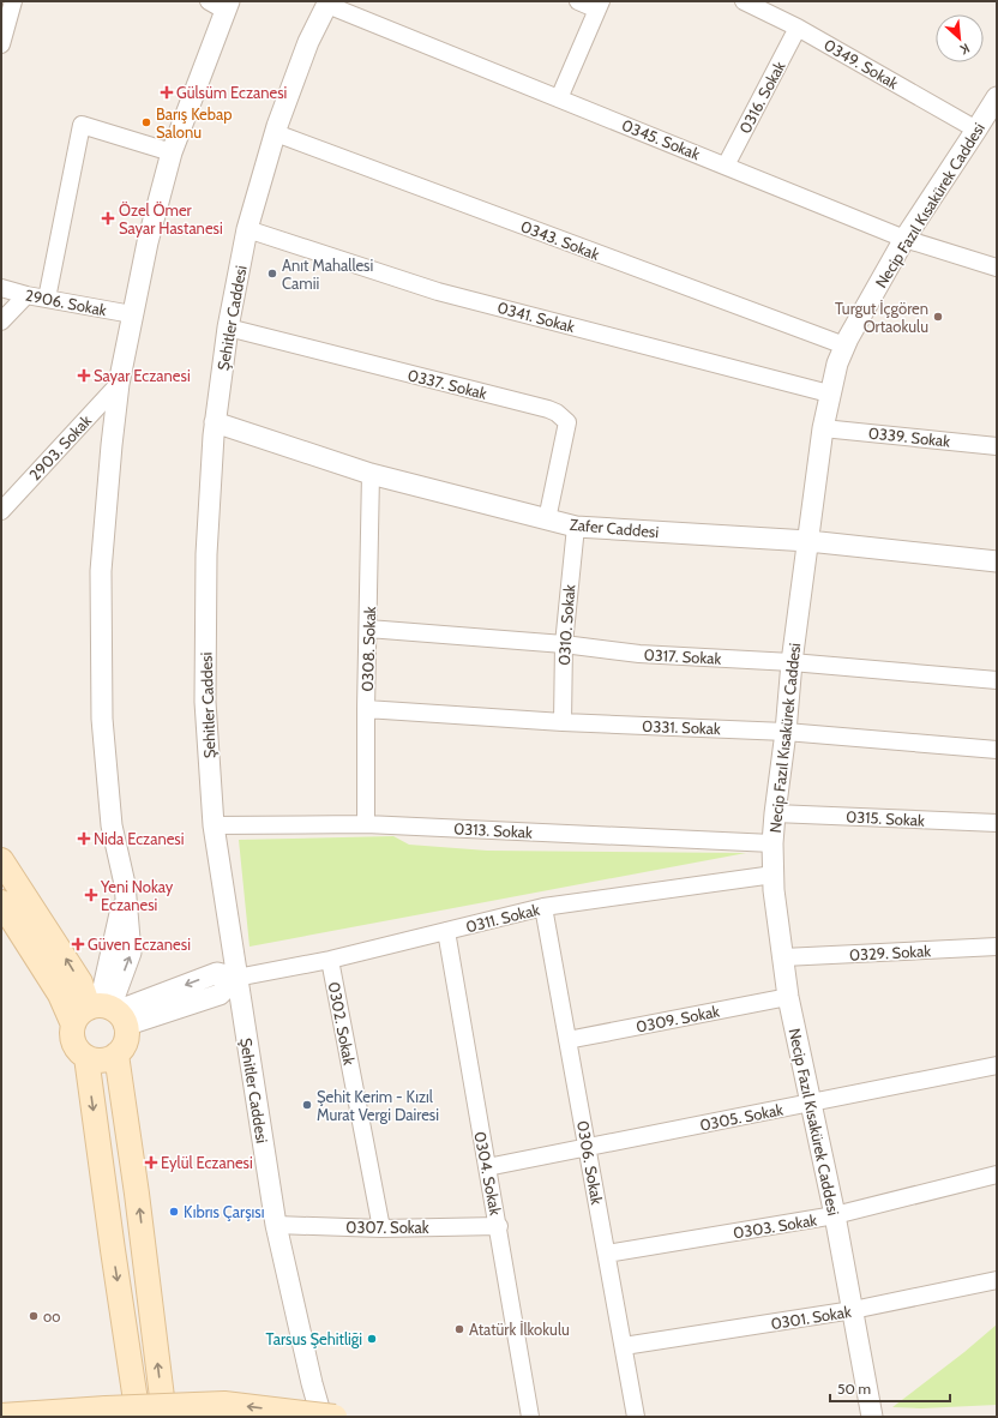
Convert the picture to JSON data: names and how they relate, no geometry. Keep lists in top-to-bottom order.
{
  "streets": {
    "street": [
      "0349. Sokak",
      "0316. Sokak",
      "0345. Sokak",
      "Necip Fazıl Kısakürek Caddesi",
      "0343. Sokak",
      "2906. Sokak",
      "0341. Sokak",
      "Şehitler Caddesi",
      "0337. Sokak",
      "0339. Sokak",
      "2903. Sokak",
      "Zafer Caddesi",
      "0310. Sokak",
      "0308. Sokak",
      "0317. Sokak",
      "0331. Sokak",
      "0315. Sokak",
      "0313. Sokak",
      "0311. Sokak",
      "0329. Sokak",
      "0309. Sokak",
      "0302. Sokak",
      "0305. Sokak",
      "0306. Sokak",
      "0304. Sokak",
      "0303. Sokak",
      "0307. Sokak",
      "0301. Sokak"
    ]
  },
  "crossings": [
    ["0349. Sokak", "0316. Sokak"],
    ["0349. Sokak", "Necip Fazıl Kısakürek Caddesi"],
    ["0316. Sokak", "0345. Sokak"],
    ["0345. Sokak", "Necip Fazıl Kısakürek Caddesi"],
    ["0345. Sokak", "Şehitler Caddesi"],
    ["Necip Fazıl Kısakürek Caddesi", "0343. Sokak"],
    ["Necip Fazıl Kısakürek Caddesi", "0341. Sokak"],
    ["Necip Fazıl Kısakürek Caddesi", "0339. Sokak"],
    ["Necip Fazıl Kısakürek Caddesi", "Zafer Caddesi"],
    ["Necip Fazıl Kısakürek Caddesi", "0317. Sokak"],
    ["Necip Fazıl Kısakürek Caddesi", "0331. Sokak"],
    ["Necip Fazıl Kısakürek Caddesi", "0315. Sokak"],
    ["Necip Fazıl Kısakürek Caddesi", "0313. Sokak"],
    ["Necip Fazıl Kısakürek Caddesi", "0311. Sokak"],
    ["Necip Fazıl Kısakürek Caddesi", "0329. Sokak"],
    ["Necip Fazıl Kısakürek Caddesi", "0309. Sokak"],
    ["Necip Fazıl Kısakürek Caddesi", "0305. Sokak"],
    ["Necip Fazıl Kısakürek Caddesi", "0303. Sokak"],
    ["Necip Fazıl Kısakürek Caddesi", "0301. Sokak"],
    ["0343. Sokak", "Şehitler Caddesi"],
    ["0341. Sokak", "Şehitler Caddesi"],
    ["Şehitler Caddesi", "0337. Sokak"],
    ["Şehitler Caddesi", "Zafer Caddesi"],
    ["Şehitler Caddesi", "0313. Sokak"],
    ["Şehitler Caddesi", "0311. Sokak"],
    ["Şehitler Caddesi", "0307. Sokak"],
    ["0337. Sokak", "Zafer Caddesi"],
    ["Zafer Caddesi", "0310. Sokak"],
    ["Zafer Caddesi", "0308. Sokak"],
    ["0310. Sokak", "0317. Sokak"],
    ["0310. Sokak", "0331. Sokak"],
    ["0308. Sokak", "0317. Sokak"],
    ["0308. Sokak", "0331. Sokak"],
    ["0308. Sokak", "0313. Sokak"],
    ["0311. Sokak", "0302. Sokak"],
    ["0311. Sokak", "0306. Sokak"],
    ["0311. Sokak", "0304. Sokak"],
    ["0309. Sokak", "0306. Sokak"],
    ["0302. Sokak", "0307. Sokak"],
    ["0305. Sokak", "0306. Sokak"],
    ["0305. Sokak", "0304. Sokak"],
    ["0306. Sokak", "0303. Sokak"],
    ["0306. Sokak", "0301. Sokak"],
    ["0304. Sokak", "0307. Sokak"]
  ],
  "places": {
    "health": [
      "Gülsüm Eczanesi",
      "Özel Ömer Sayar Hastanesi",
      "Sayar Eczanesi",
      "Nida Eczanesi",
      "Yeni Nokay Eczanesi",
      "Güven Eczanesi",
      "Eylül Eczanesi"
    ],
    "other": [
      "Barış Kebap Salonu",
      "Anıt Mahallesi Camii",
      "Turgut İçgören Ortaokulu",
      "Şehit Kerim - Kızıl Murat Vergi Dairesi",
      "Kıbrıs Çarşısı",
      "oo",
      "Atatürk İlkokulu",
      "Tarsus Şehitliği"
    ]
  },
  "scale_bar": "50 m",
  "north": "bottom right"
}
